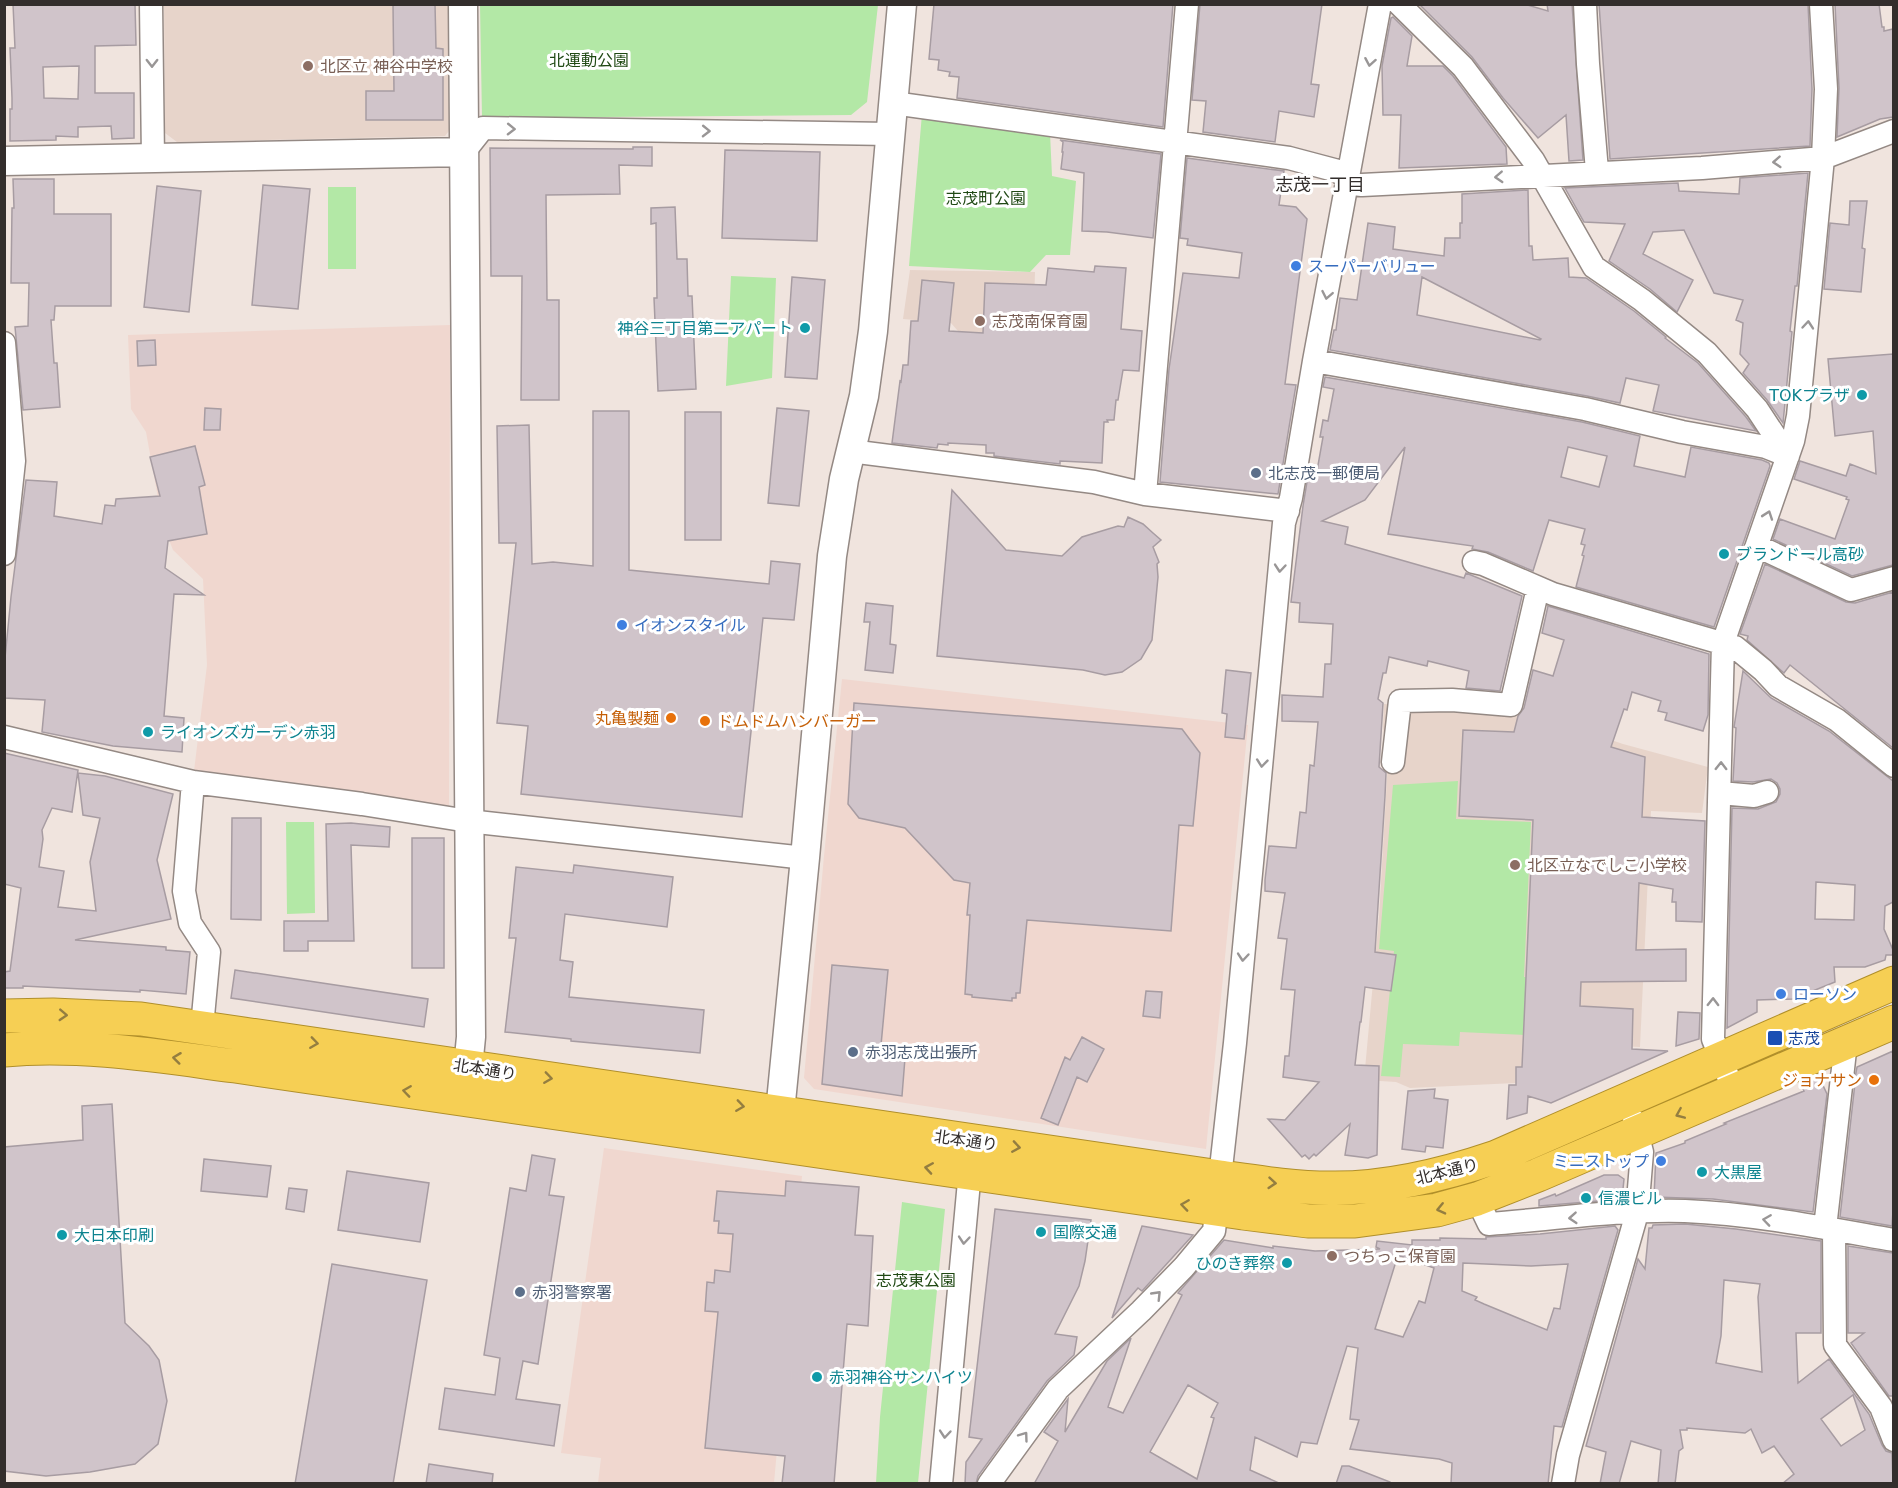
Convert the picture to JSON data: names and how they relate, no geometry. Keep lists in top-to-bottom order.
{
  "streets": {
    "highway": ["北本通り"]
  },
  "districts": ["志茂一丁目"],
  "parks": ["北運動公園", "志茂町公園", "志茂東公園"],
  "places": {
    "other": [
      "北区立 神谷中学校",
      "スーパーバリュー",
      "志茂南保育園",
      "神谷三丁目第二アパート",
      "TOKプラザ",
      "北志茂一郵便局",
      "ブランドール高砂",
      "イオンスタイル",
      "丸亀製麺",
      "ドムドムハンバーガー",
      "ライオンズガーデン赤羽",
      "北区立なでしこ小学校",
      "ローソン",
      "赤羽志茂出張所",
      "ジョナサン",
      "ミニストップ",
      "大黒屋",
      "信濃ビル",
      "国際交通",
      "大日本印刷",
      "つちっこ保育園",
      "ひのき葬祭",
      "赤羽警察署",
      "赤羽神谷サンハイツ"
    ],
    "transit": ["志茂"]
  }
}
